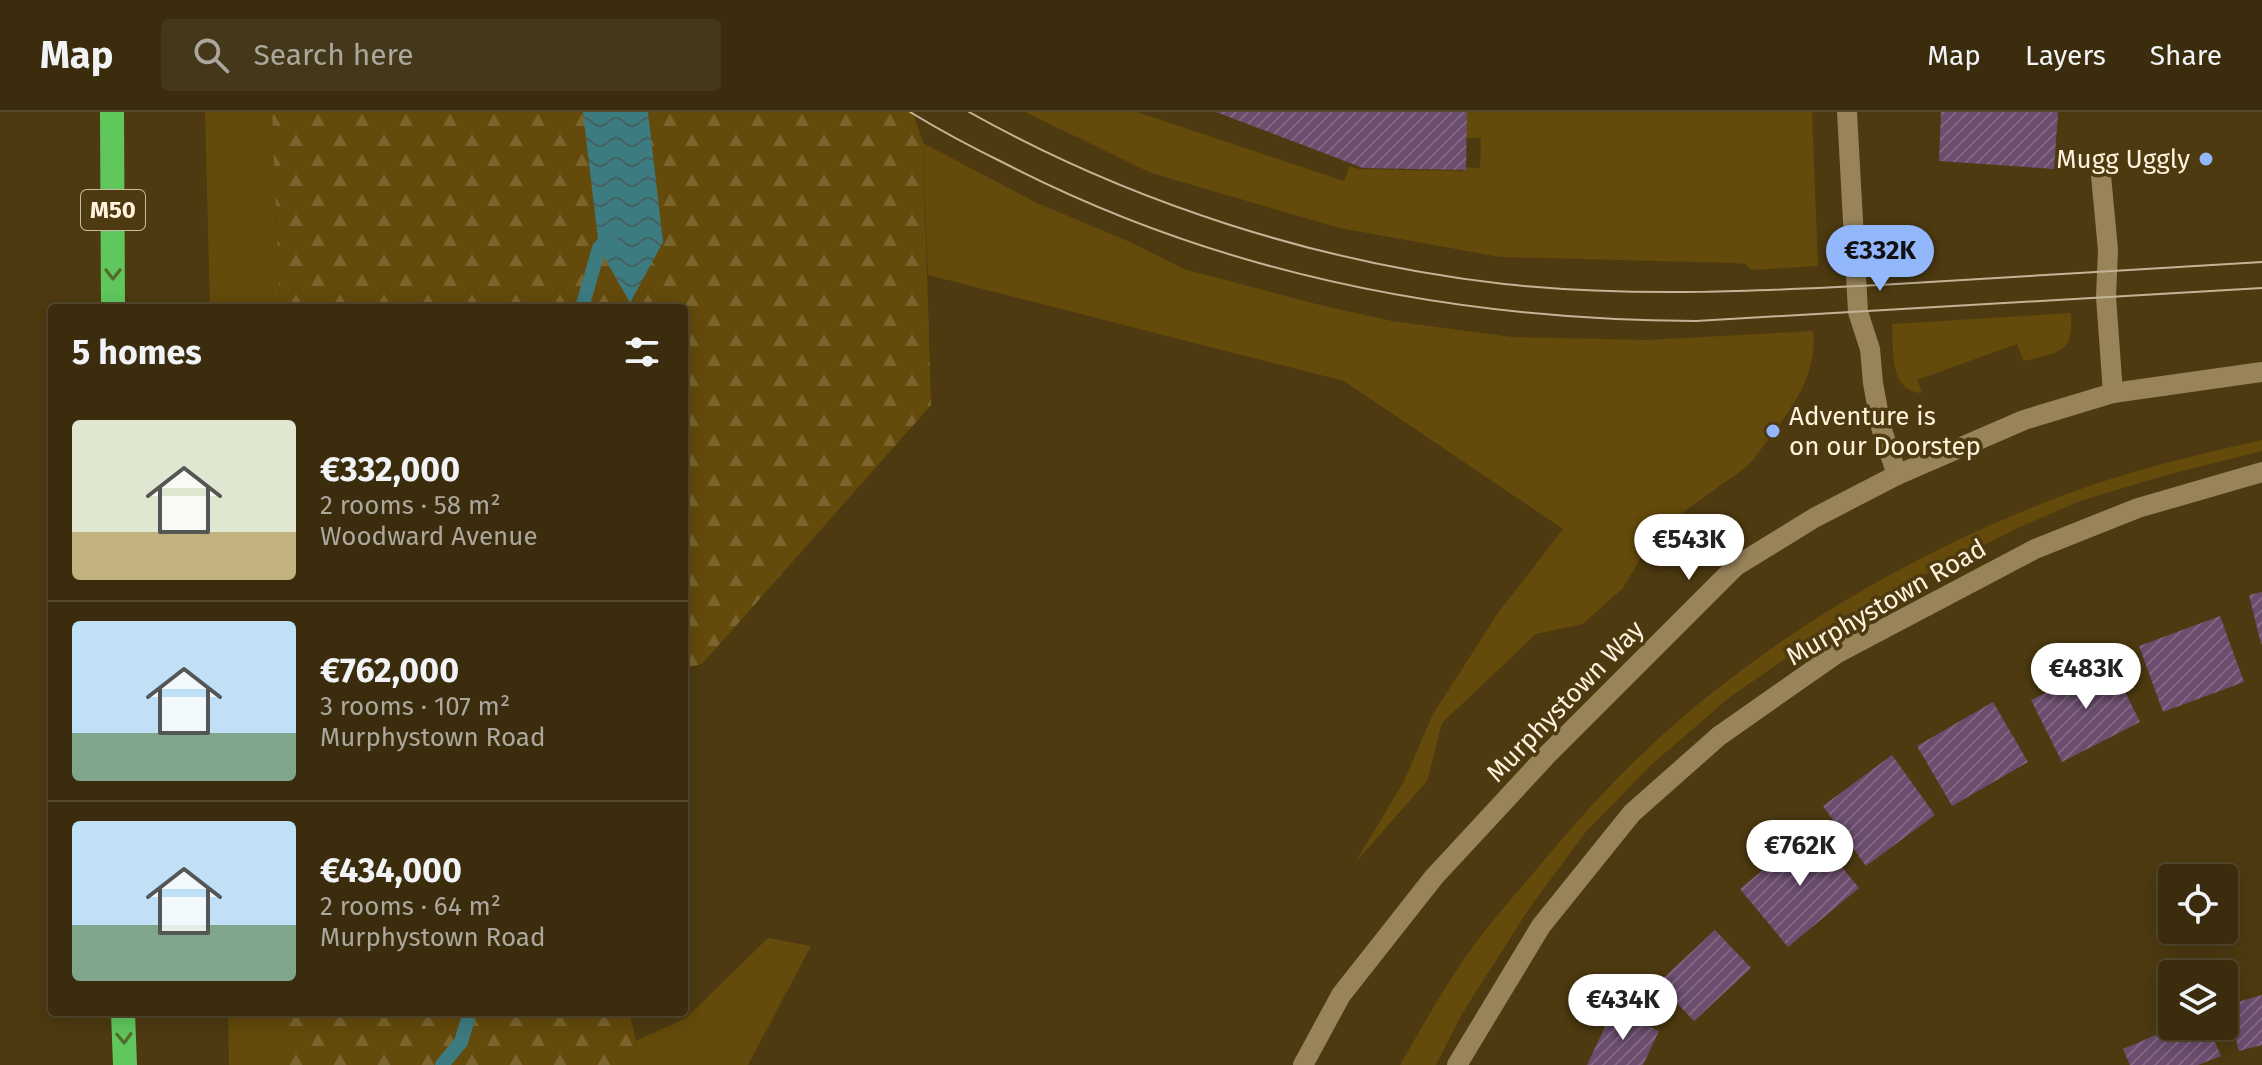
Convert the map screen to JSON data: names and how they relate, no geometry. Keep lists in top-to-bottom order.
{
  "streets": {
    "highway": ["M50"],
    "street": ["Murphystown Road", "Murphystown Way"]
  },
  "places": ["Mugg Uggly", "Adventure is on our Doorstep"],
  "page": {
    "header": "Map",
    "search": "Search here",
    "nav": ["Map", "Layers", "Share"],
    "price": [
      "€332K",
      "€543K",
      "€483K",
      "€762K",
      "€434K"
    ],
    "heading": "5 homes",
    "list": [
      {
        "name": "€332,000",
        "note": "2 rooms · 58 m² · Woodward Avenue"
      },
      {
        "name": "€762,000",
        "note": "3 rooms · 107 m² · Murphystown Road"
      },
      {
        "name": "€434,000",
        "note": "2 rooms · 64 m² · Murphystown Road"
      }
    ]
  }
}
